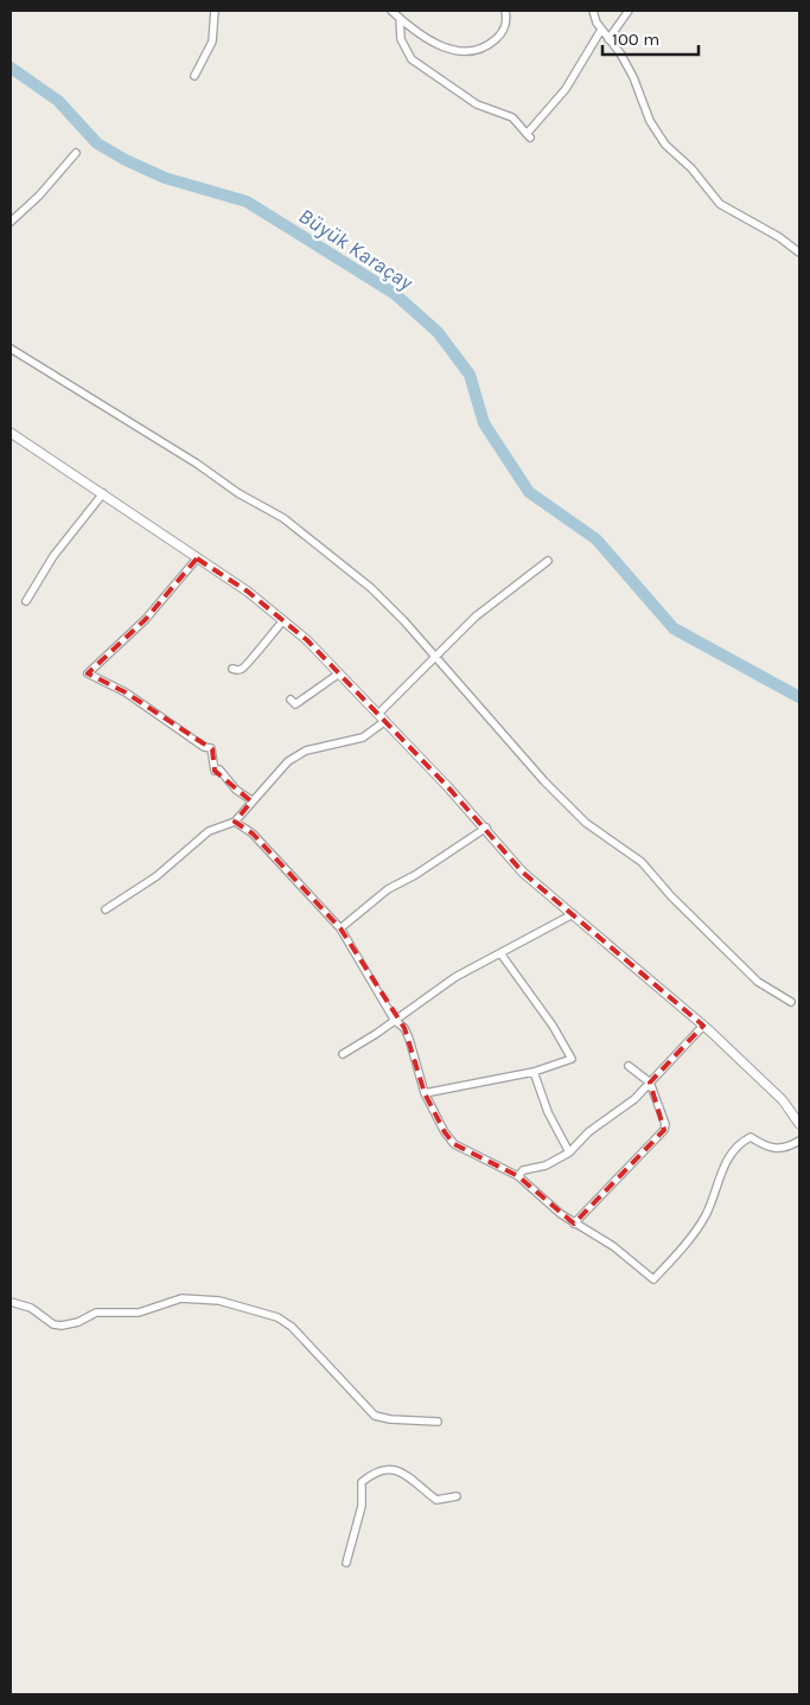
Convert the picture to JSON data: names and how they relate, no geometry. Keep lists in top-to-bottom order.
{
  "water": ["Büyük Karaçay"],
  "scale_bar": "100 m"
}
